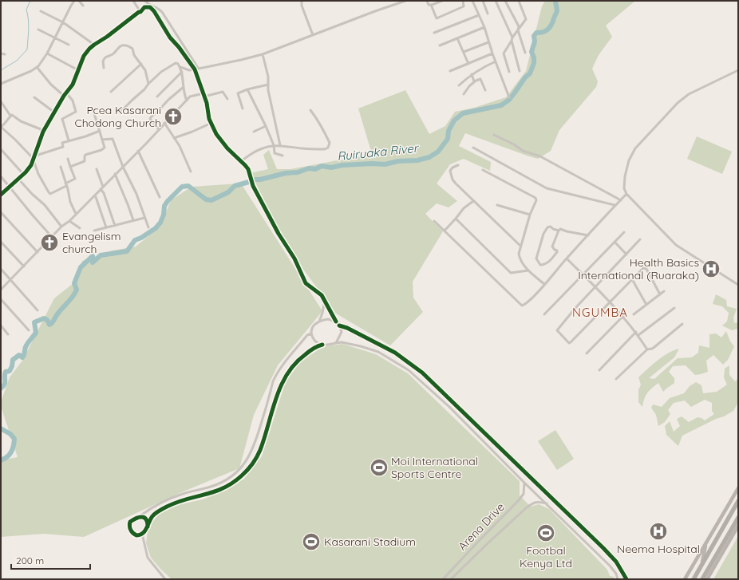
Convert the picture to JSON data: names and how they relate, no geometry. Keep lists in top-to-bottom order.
{
  "streets": {
    "street": ["Arena Drive"]
  },
  "districts": ["NGUMBA"],
  "water": ["Ruiruaka River"],
  "places": {
    "church": ["Pcea Kasarani Chodong Church", "Evangelism church"],
    "hospital": ["Health Basics International (Ruaraka)", "Neema Hospital"],
    "sports": ["Moi International Sports Centre", "Footbal Kenya Ltd", "Kasarani Stadium"]
  },
  "scale_bar": "200 m"
}
